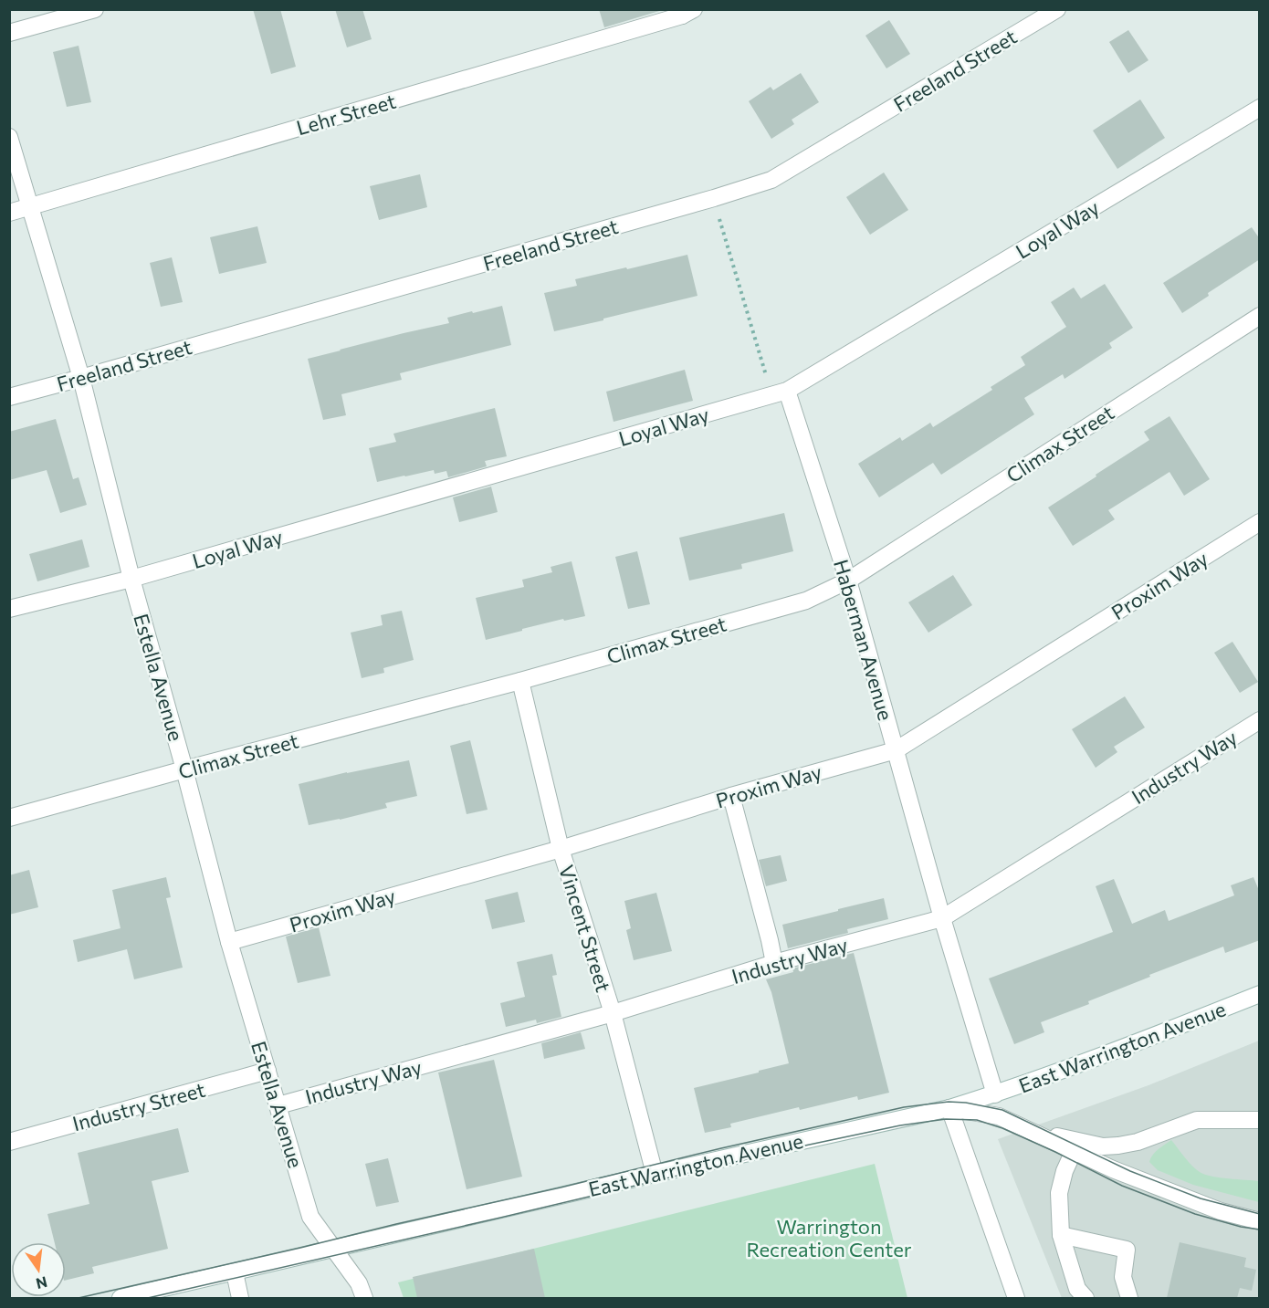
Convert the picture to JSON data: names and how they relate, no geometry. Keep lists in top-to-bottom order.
{
  "streets": {
    "street": [
      "Freeland Street",
      "Lehr Street",
      "Loyal Way",
      "Climax Street",
      "Proxim Way",
      "Haberman Avenue",
      "Estella Avenue",
      "Industry Way",
      "Vincent Street",
      "East Warrington Avenue",
      "Industry Street"
    ]
  },
  "crossings": [
    ["Freeland Street", "Estella Avenue"],
    ["Lehr Street", "Estella Avenue"],
    ["Loyal Way", "Haberman Avenue"],
    ["Loyal Way", "Estella Avenue"],
    ["Climax Street", "Haberman Avenue"],
    ["Climax Street", "Estella Avenue"],
    ["Climax Street", "Vincent Street"],
    ["Proxim Way", "Haberman Avenue"],
    ["Proxim Way", "Estella Avenue"],
    ["Proxim Way", "Vincent Street"],
    ["Haberman Avenue", "Industry Way"],
    ["Haberman Avenue", "East Warrington Avenue"],
    ["Estella Avenue", "Industry Way"],
    ["Estella Avenue", "East Warrington Avenue"],
    ["Estella Avenue", "Industry Street"],
    ["Industry Way", "Vincent Street"],
    ["Vincent Street", "East Warrington Avenue"]
  ],
  "parks": ["Warrington Recreation Center"],
  "north": "bottom"
}
